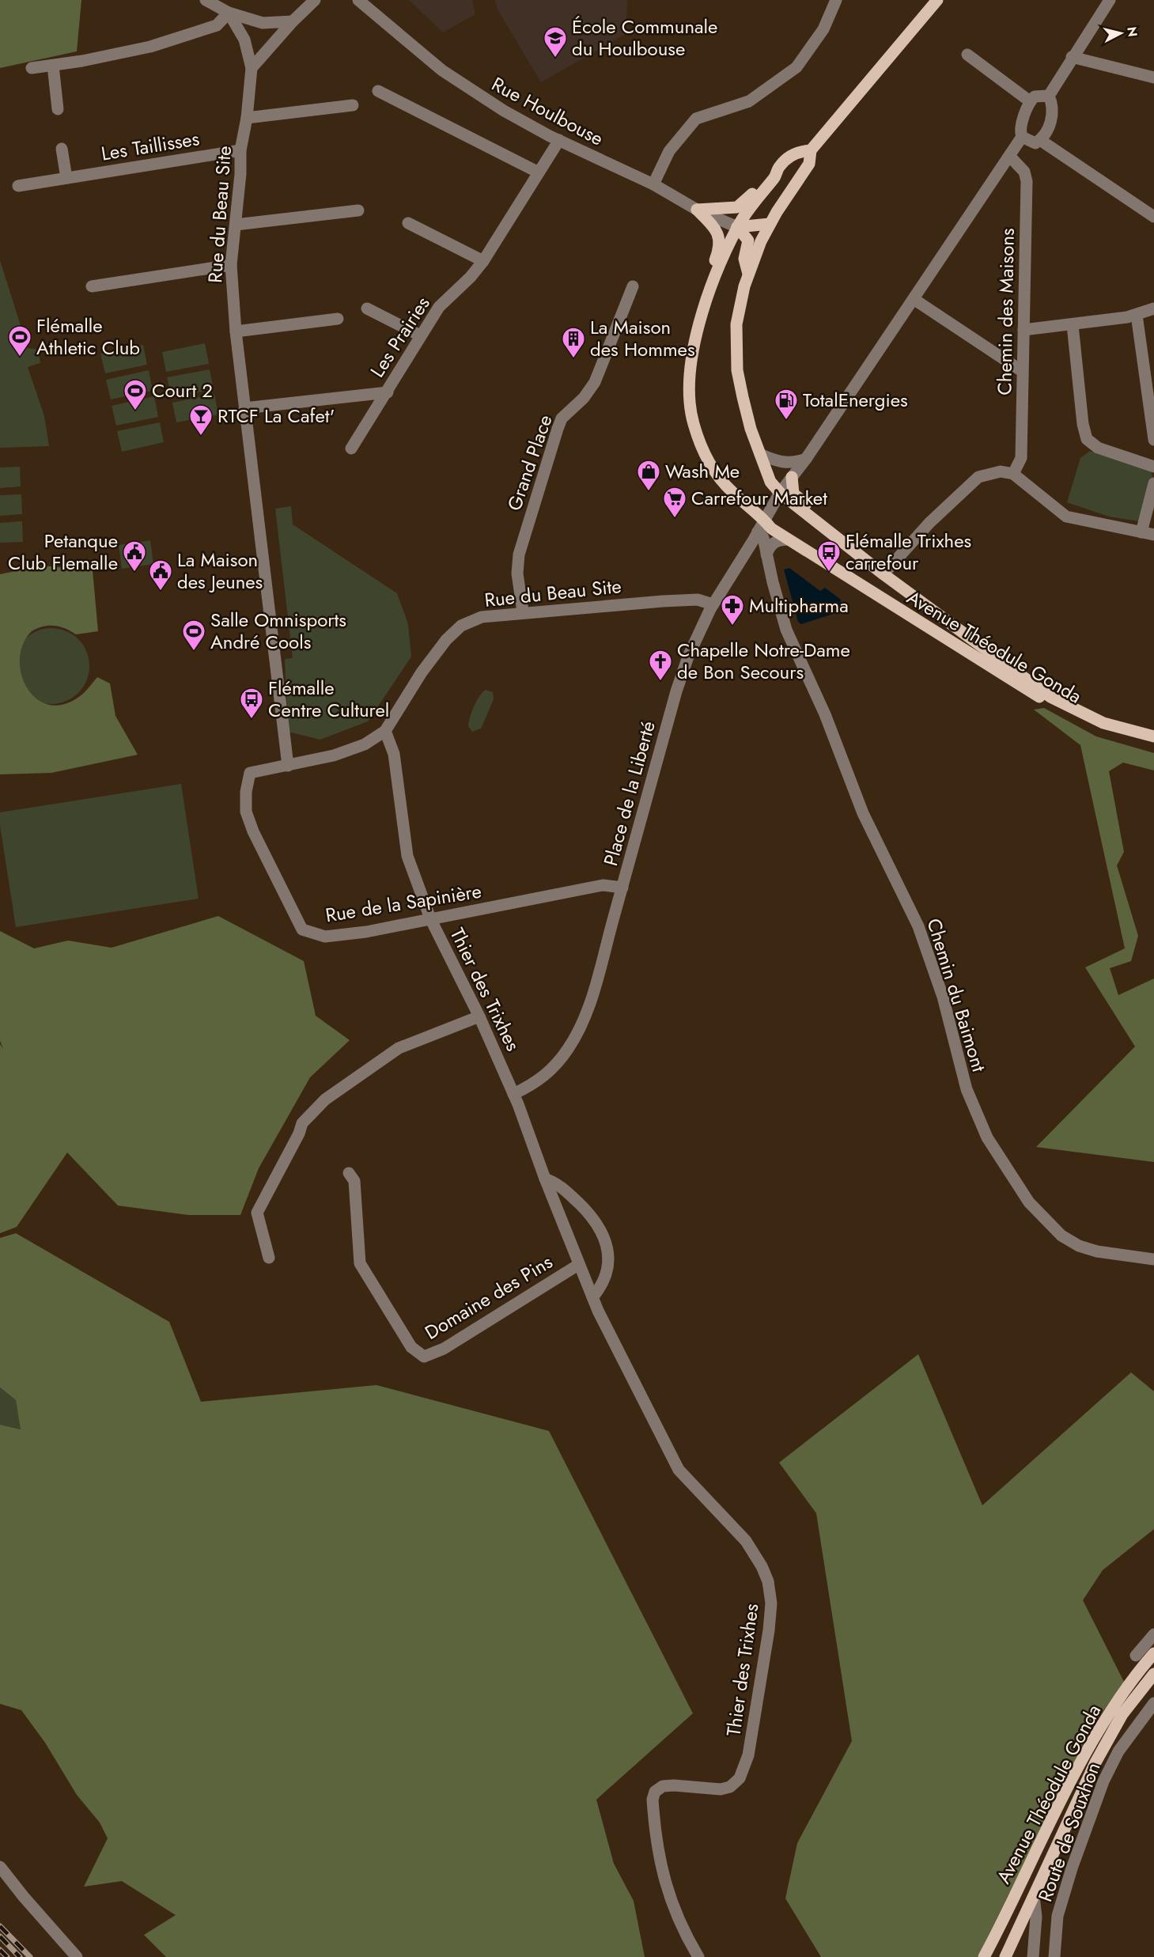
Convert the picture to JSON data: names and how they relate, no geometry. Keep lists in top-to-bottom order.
{
  "streets": {
    "main road": ["Avenue Théodule Gonda"],
    "street": [
      "Rue Houlbouse",
      "Les Taillisses",
      "Rue du Beau Site",
      "Chemin des Maisons",
      "Les Prairies",
      "Grand Place",
      "Place de la Liberté",
      "Rue de la Sapinière",
      "Thier des Trixhes",
      "Chemin du Baimont",
      "Domaine des Pins",
      "Route de Souxhon"
    ]
  },
  "crossings": [
    ["Rue Houlbouse", "Les Prairies"],
    ["Rue Houlbouse", "Avenue Théodule Gonda"],
    ["Les Taillisses", "Rue du Beau Site"],
    ["Rue du Beau Site", "Les Prairies"],
    ["Rue du Beau Site", "Grand Place"],
    ["Rue du Beau Site", "Place de la Liberté"],
    ["Rue du Beau Site", "Rue de la Sapinière"],
    ["Rue du Beau Site", "Thier des Trixhes"],
    ["Chemin des Maisons", "Place de la Liberté"],
    ["Avenue Théodule Gonda", "Place de la Liberté"],
    ["Place de la Liberté", "Rue de la Sapinière"],
    ["Place de la Liberté", "Thier des Trixhes"],
    ["Place de la Liberté", "Chemin du Baimont"],
    ["Rue de la Sapinière", "Thier des Trixhes"],
    ["Thier des Trixhes", "Domaine des Pins"]
  ],
  "places": {
    "school or university": ["École Communale du Houlbouse"],
    "sports": ["Flémalle Athletic Club", "Court 2", "Salle Omnisports André Cools"],
    "building": ["La Maison des Hommes"],
    "fuel station": ["TotalEnergies"],
    "bar": ["RTCF La Cafet'"],
    "shop": ["Wash Me"],
    "supermarket": ["Carrefour Market"],
    "public building": ["Petanque Club Flemalle", "La Maison des Jeunes"],
    "bus stop": ["Flémalle Trixhes carrefour", "Flémalle Centre Culturel"],
    "pharmacy": ["Multipharma"],
    "church": ["Chapelle Notre-Dame de Bon Secours"]
  },
  "north": "right"
}
